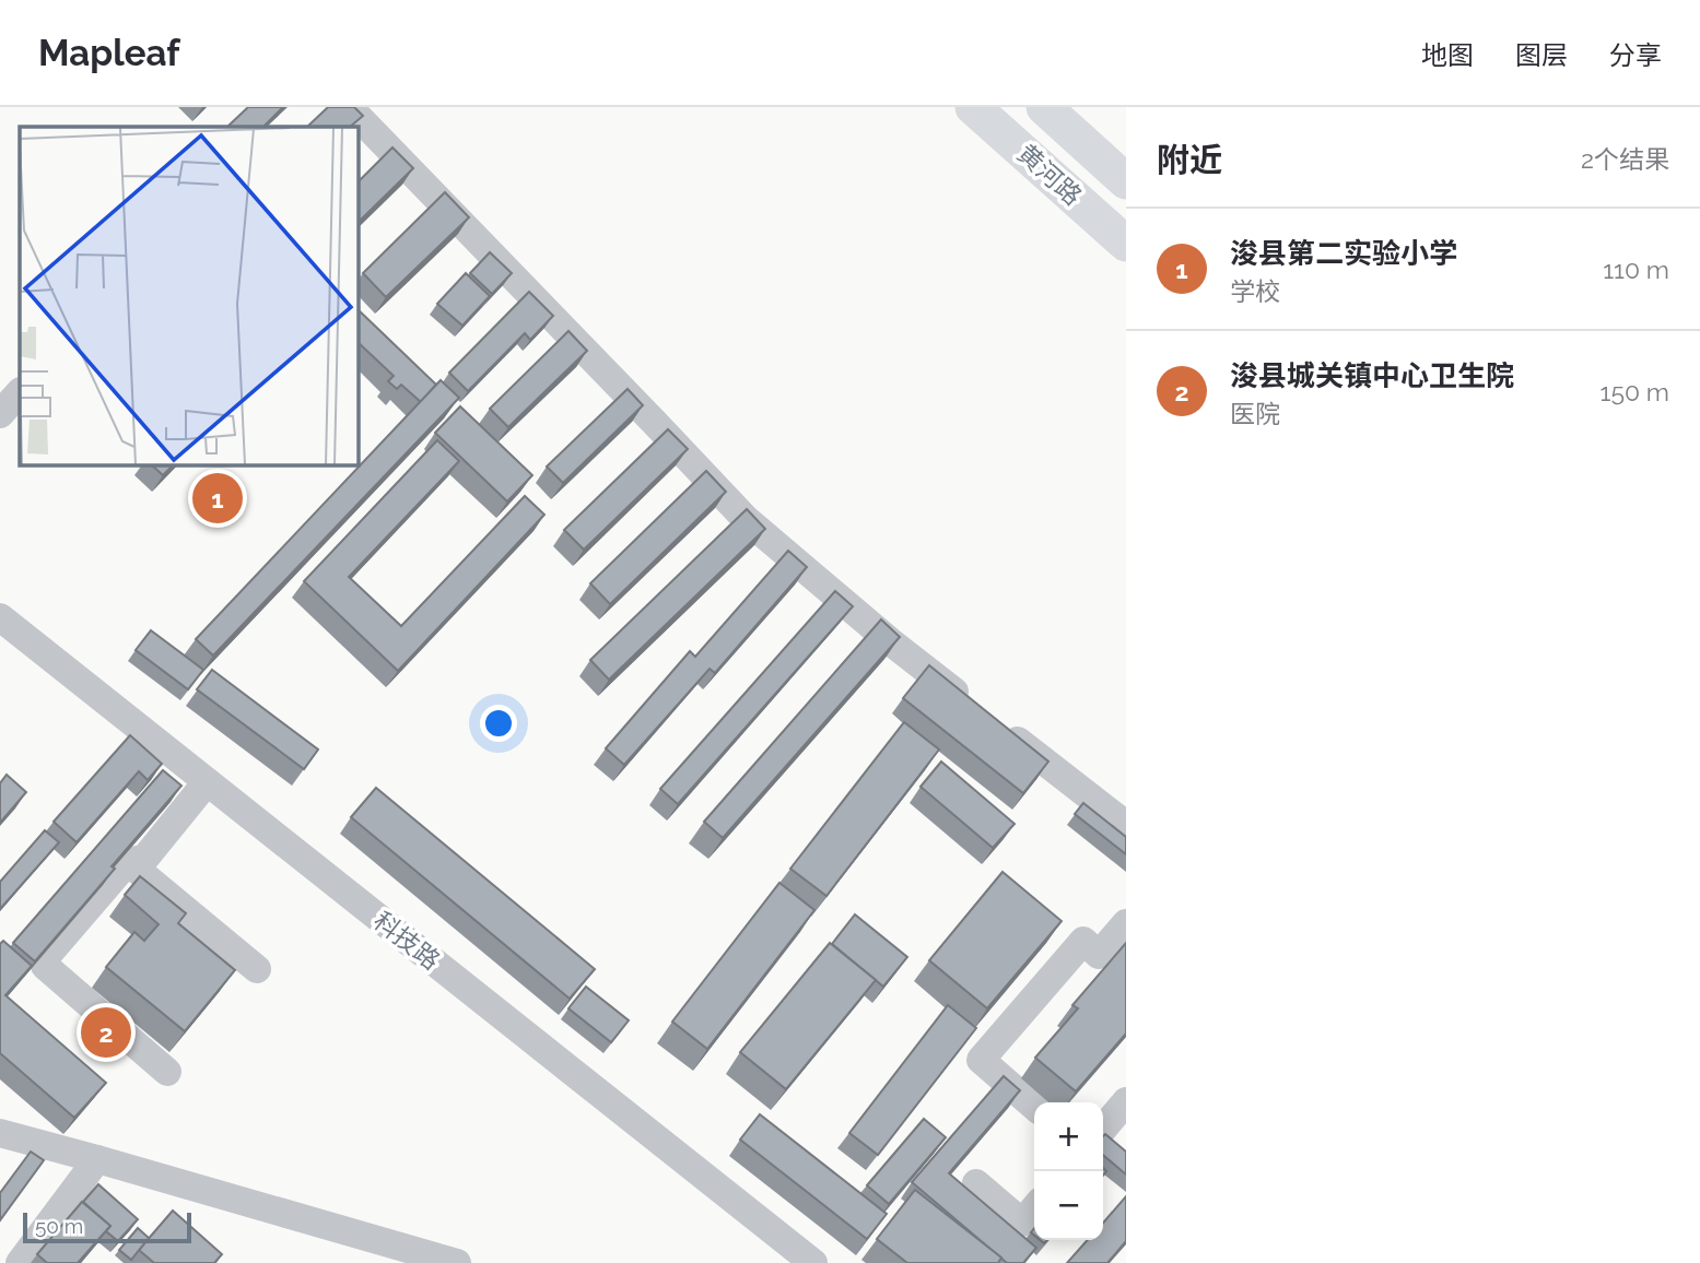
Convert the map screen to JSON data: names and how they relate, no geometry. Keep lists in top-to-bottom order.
{
  "streets": {
    "main road": ["黄河路"],
    "street": ["科技路"]
  },
  "scale_bar": "50 m",
  "page": {
    "header": "Mapleaf",
    "nav": ["地图", "图层", "分享"],
    "heading": ["附近", "2个结果"],
    "list": [
      {
        "mark": "1",
        "name": "浚县第二实验小学",
        "note": "学校",
        "value": "110 m"
      },
      {
        "mark": "2",
        "name": "浚县城关镇中心卫生院",
        "note": "医院",
        "value": "150 m"
      }
    ],
    "pins": ["1", "2"],
    "map_buttons": ["+", "−"],
    "scale": "50 m"
  }
}
